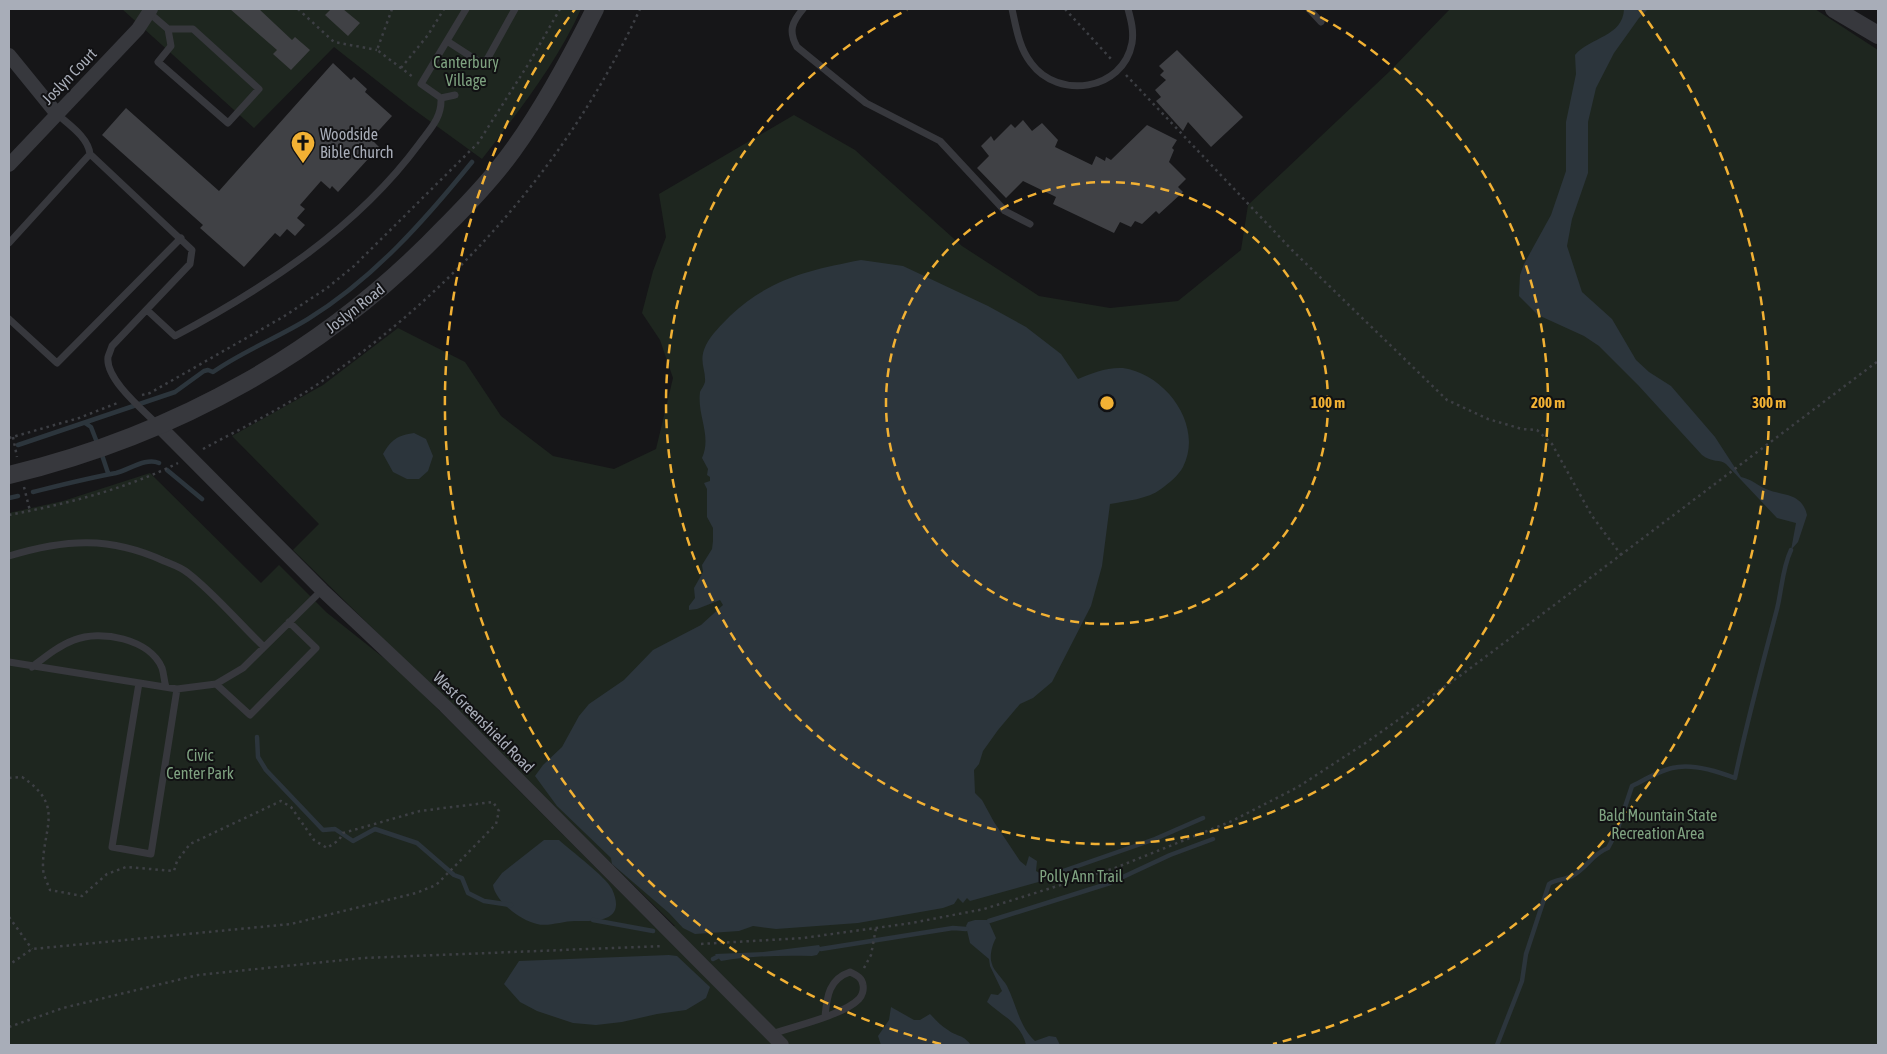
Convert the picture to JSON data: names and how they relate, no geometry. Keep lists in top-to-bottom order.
{
  "streets": {
    "street": ["Joslyn Court", "Joslyn Road", "West Greenshield Road"]
  },
  "crossings": [
    ["Joslyn Road", "West Greenshield Road"]
  ],
  "parks": [
    "Canterbury Village",
    "Civic Center Park",
    "Bald Mountain State Recreation Area",
    "Polly Ann Trail"
  ],
  "places": {
    "church": ["Woodside Bible Church"]
  },
  "rings": ["100 m", "200 m", "300 m"]
}
